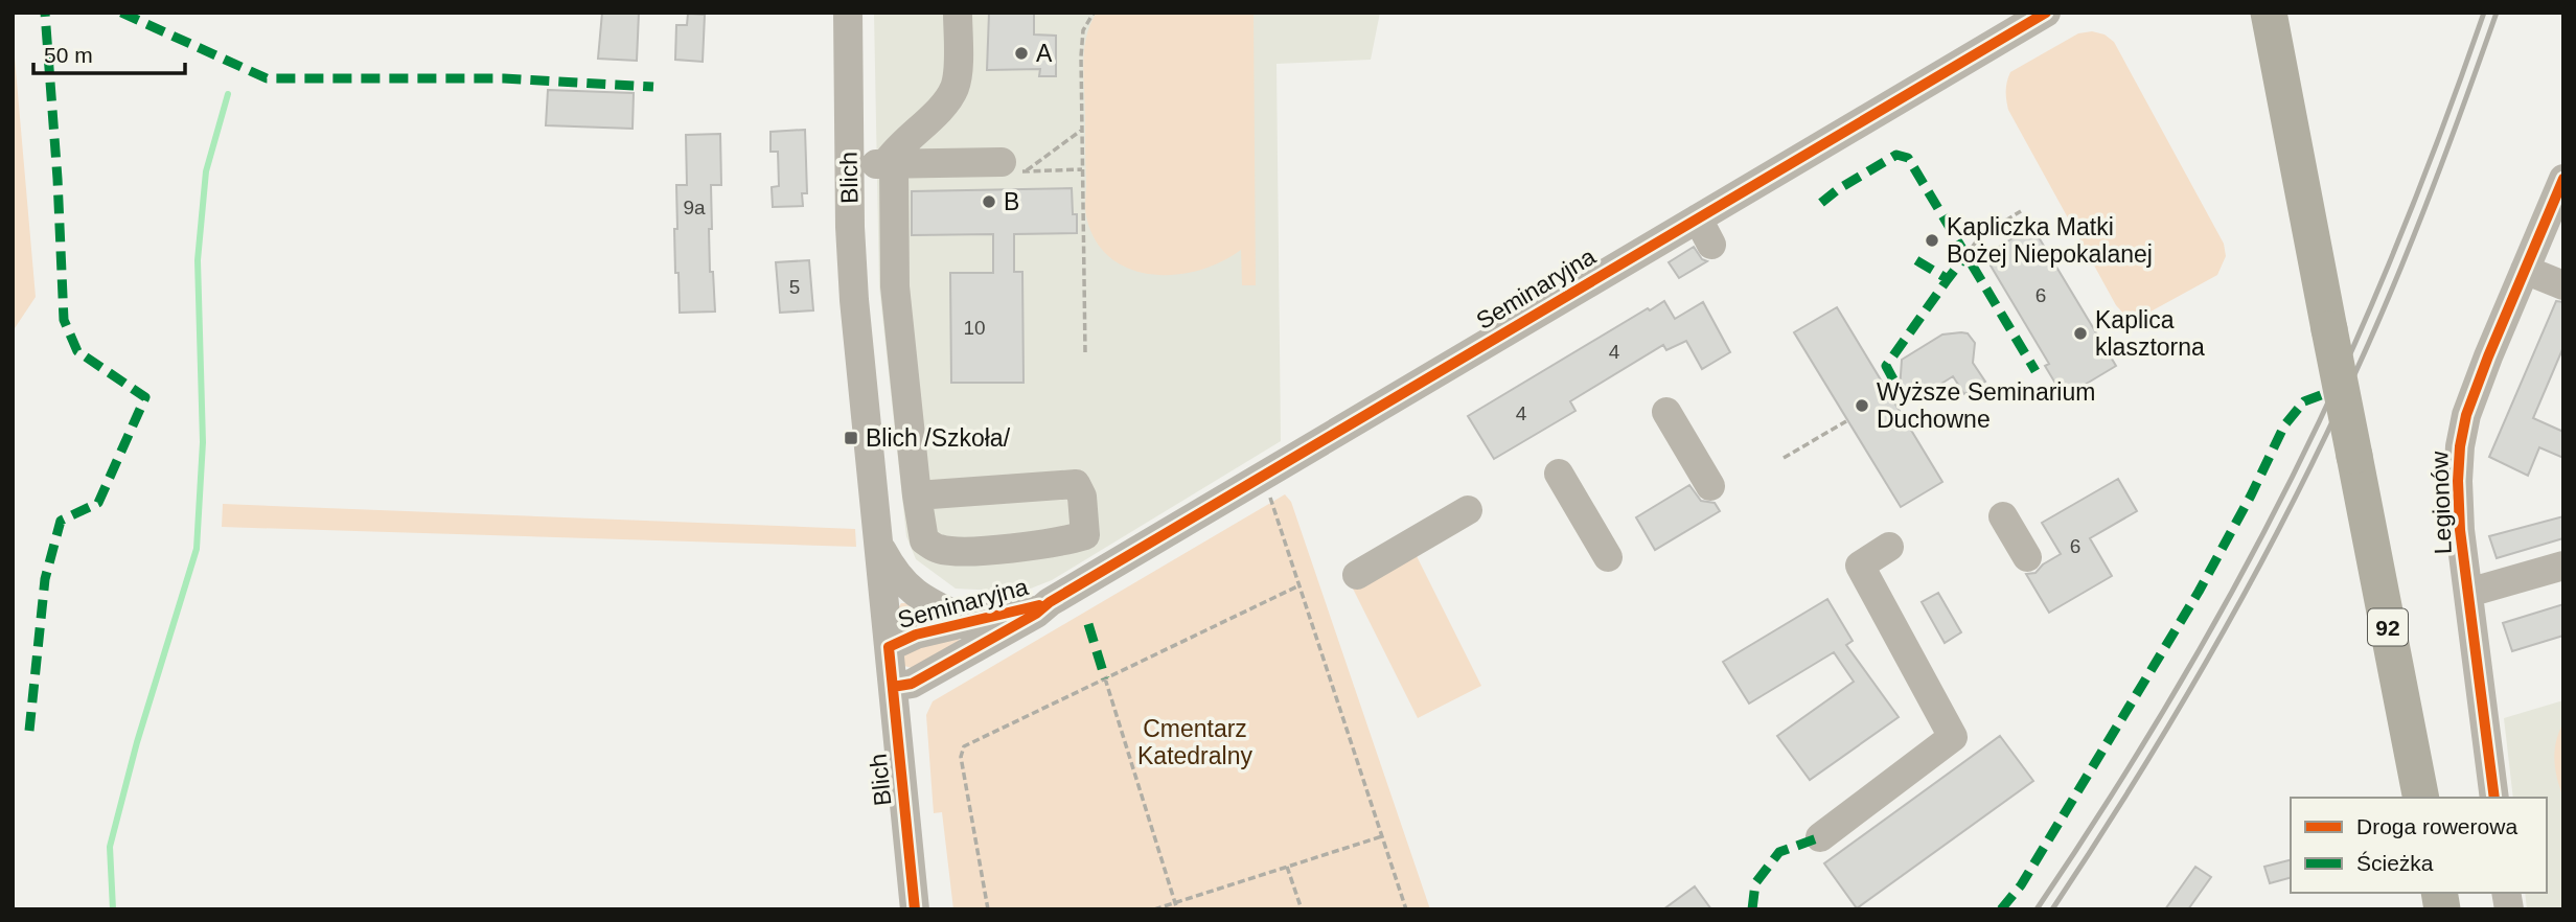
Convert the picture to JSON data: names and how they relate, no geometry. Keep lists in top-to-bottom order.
{
  "streets": {
    "main road": ["92"],
    "street": ["Blich", "Seminaryjna", "Legionów"]
  },
  "crossings": [
    ["Blich", "Seminaryjna"]
  ],
  "parks": ["Cmentarz Katedralny"],
  "places": {
    "other": [
      "A",
      "B",
      "Kapliczka Matki Bożej Niepokalanej",
      "Kaplica klasztorna",
      "Wyższe Seminarium Duchowne"
    ],
    "transit": ["Blich /Szkoła/"]
  },
  "house_numbers": [
    "9a",
    "5",
    "6",
    "10",
    "4",
    "4",
    "6"
  ],
  "legend": ["Droga rowerowa", "Ścieżka"],
  "scale_bar": "50 m"
}
